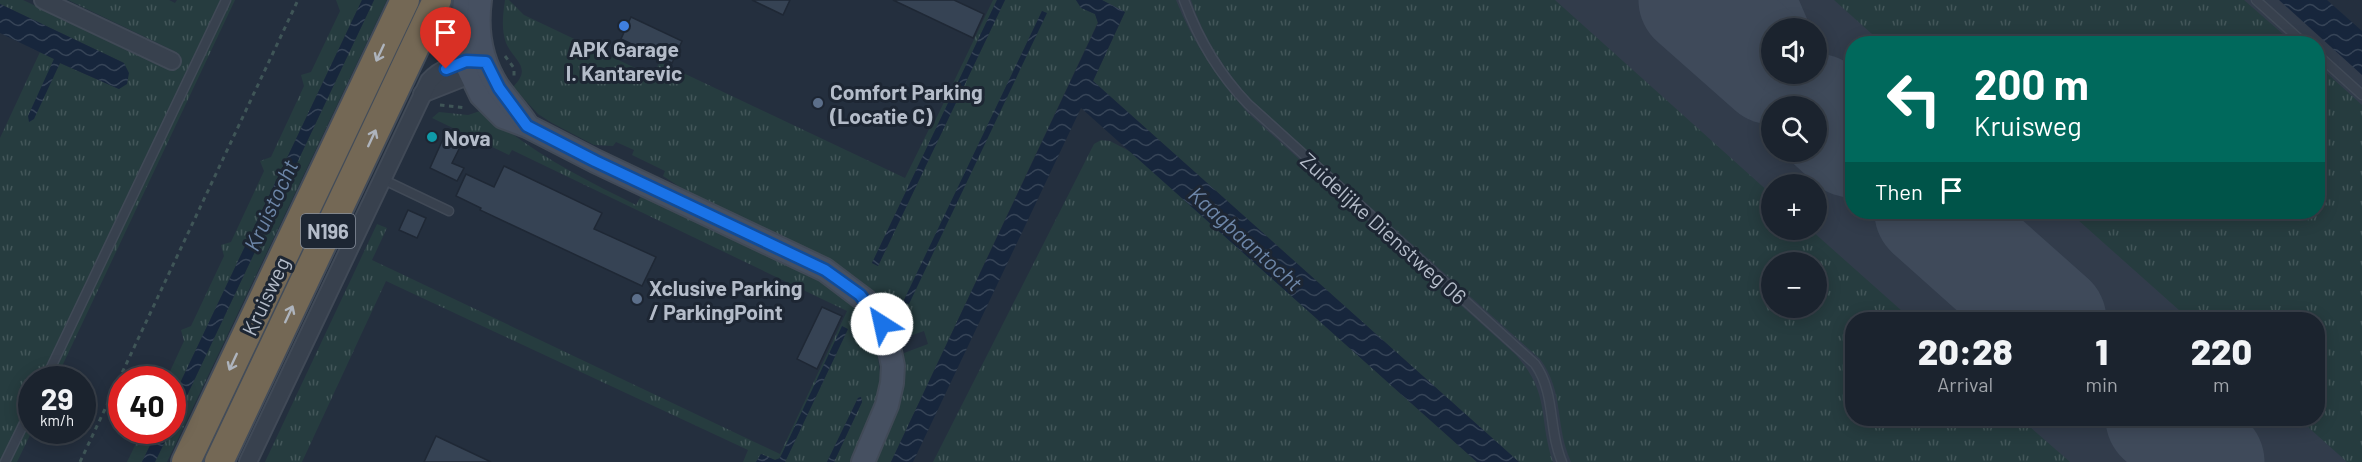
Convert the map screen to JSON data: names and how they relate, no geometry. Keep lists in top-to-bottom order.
{
  "streets": {
    "highway": ["N196", "Kruisweg"],
    "lane": ["Zuidelijke Dienstweg 06"]
  },
  "water": ["Kruistocht", "Kaagbaantocht"],
  "places": [
    "APK Garage I. Kantarevic",
    "Comfort Parking (Locatie C)",
    "Nova",
    "Xclusive Parking / ParkingPoint"
  ],
  "page": {
    "map_buttons": ["+", "−"],
    "turn": ["200 m", "Kruisweg"],
    "then": "Then",
    "eta": [
      "20:28",
      "Arrival",
      "1",
      "min",
      "220",
      "m"
    ],
    "speed": "29 km/h",
    "limit": "40"
  }
}
